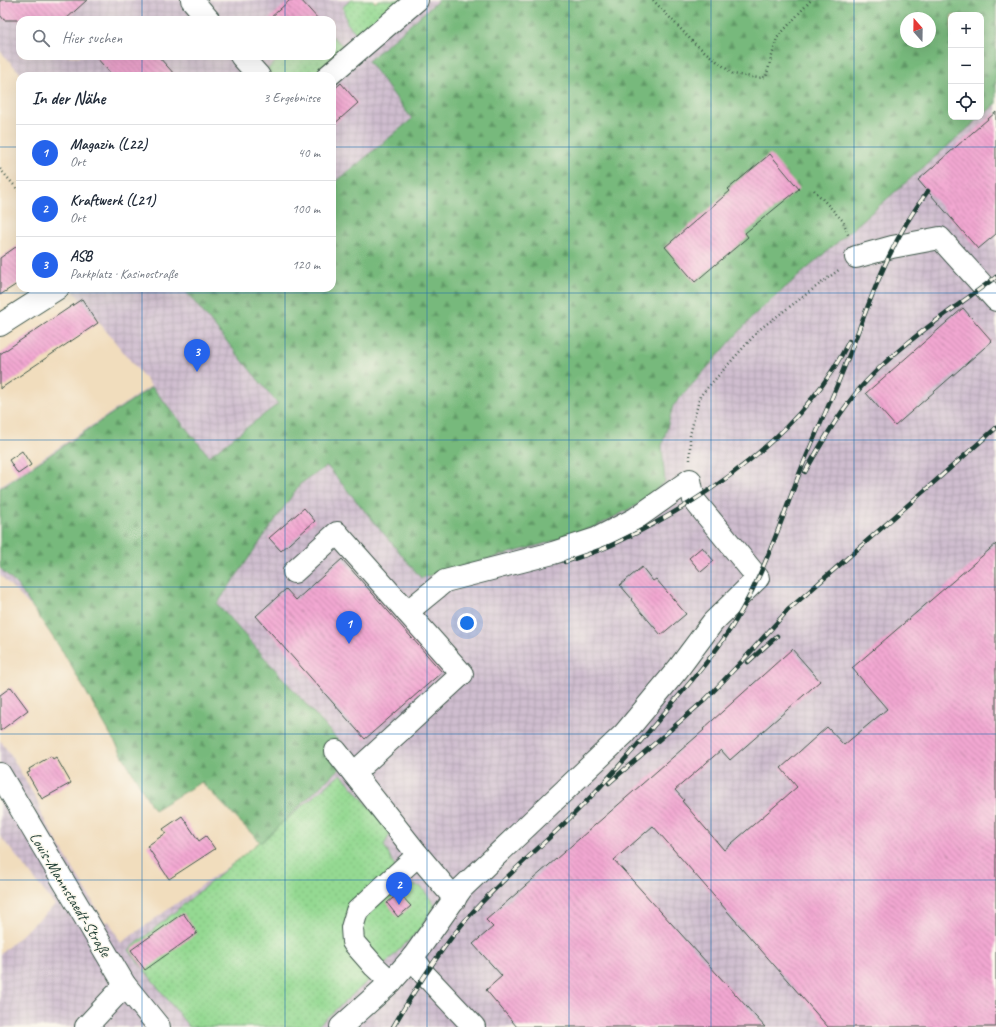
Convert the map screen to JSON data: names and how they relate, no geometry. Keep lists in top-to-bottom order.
{
  "streets": {
    "street": ["Louis-Mannstaedt-Straße"]
  },
  "north": "top",
  "page": {
    "map_buttons": ["+", "−"],
    "search": "Hier suchen",
    "heading": ["In der Nähe", "3 Ergebnisse"],
    "list": [
      {
        "mark": "1",
        "name": "Magazin (L22)",
        "note": "Ort",
        "value": "40 m"
      },
      {
        "mark": "2",
        "name": "Kraftwerk (L21)",
        "note": "Ort",
        "value": "100 m"
      },
      {
        "mark": "3",
        "name": "ASB",
        "note": "Parkplatz · Kasinostraße",
        "value": "120 m"
      }
    ],
    "pins": ["3", "1", "2"]
  }
}
